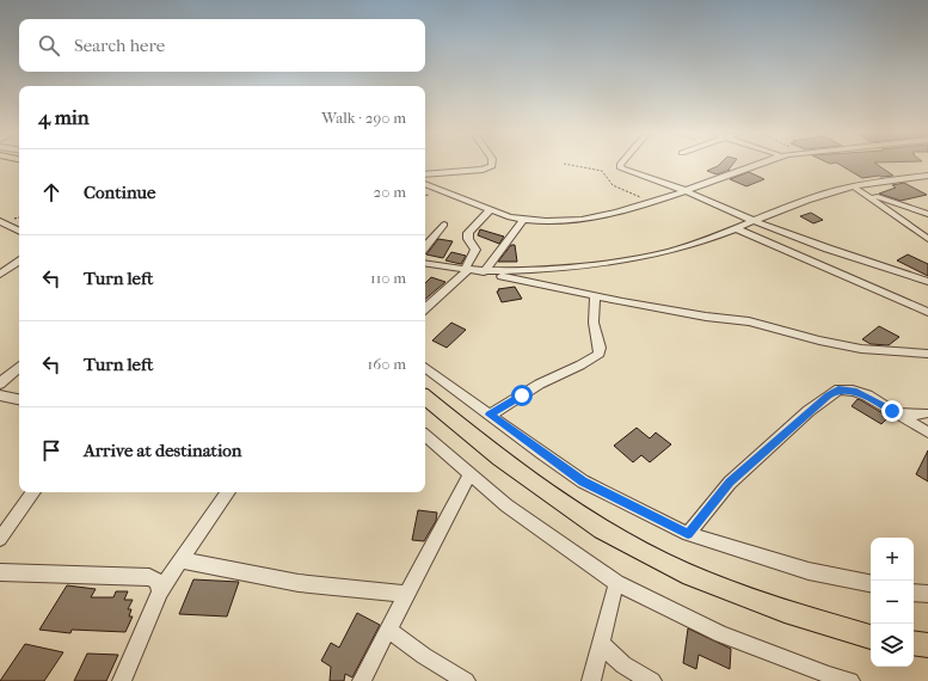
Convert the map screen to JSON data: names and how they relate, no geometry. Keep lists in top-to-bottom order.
{
  "page": {
    "search": "Search here",
    "heading": ["4 min", "Walk · 290 m"],
    "list": [
      ["Continue", "20 m"],
      ["Turn left", "110 m"],
      ["Turn left", "160 m"],
      "Arrive at destination"
    ],
    "map_buttons": ["+", "−"]
  }
}
